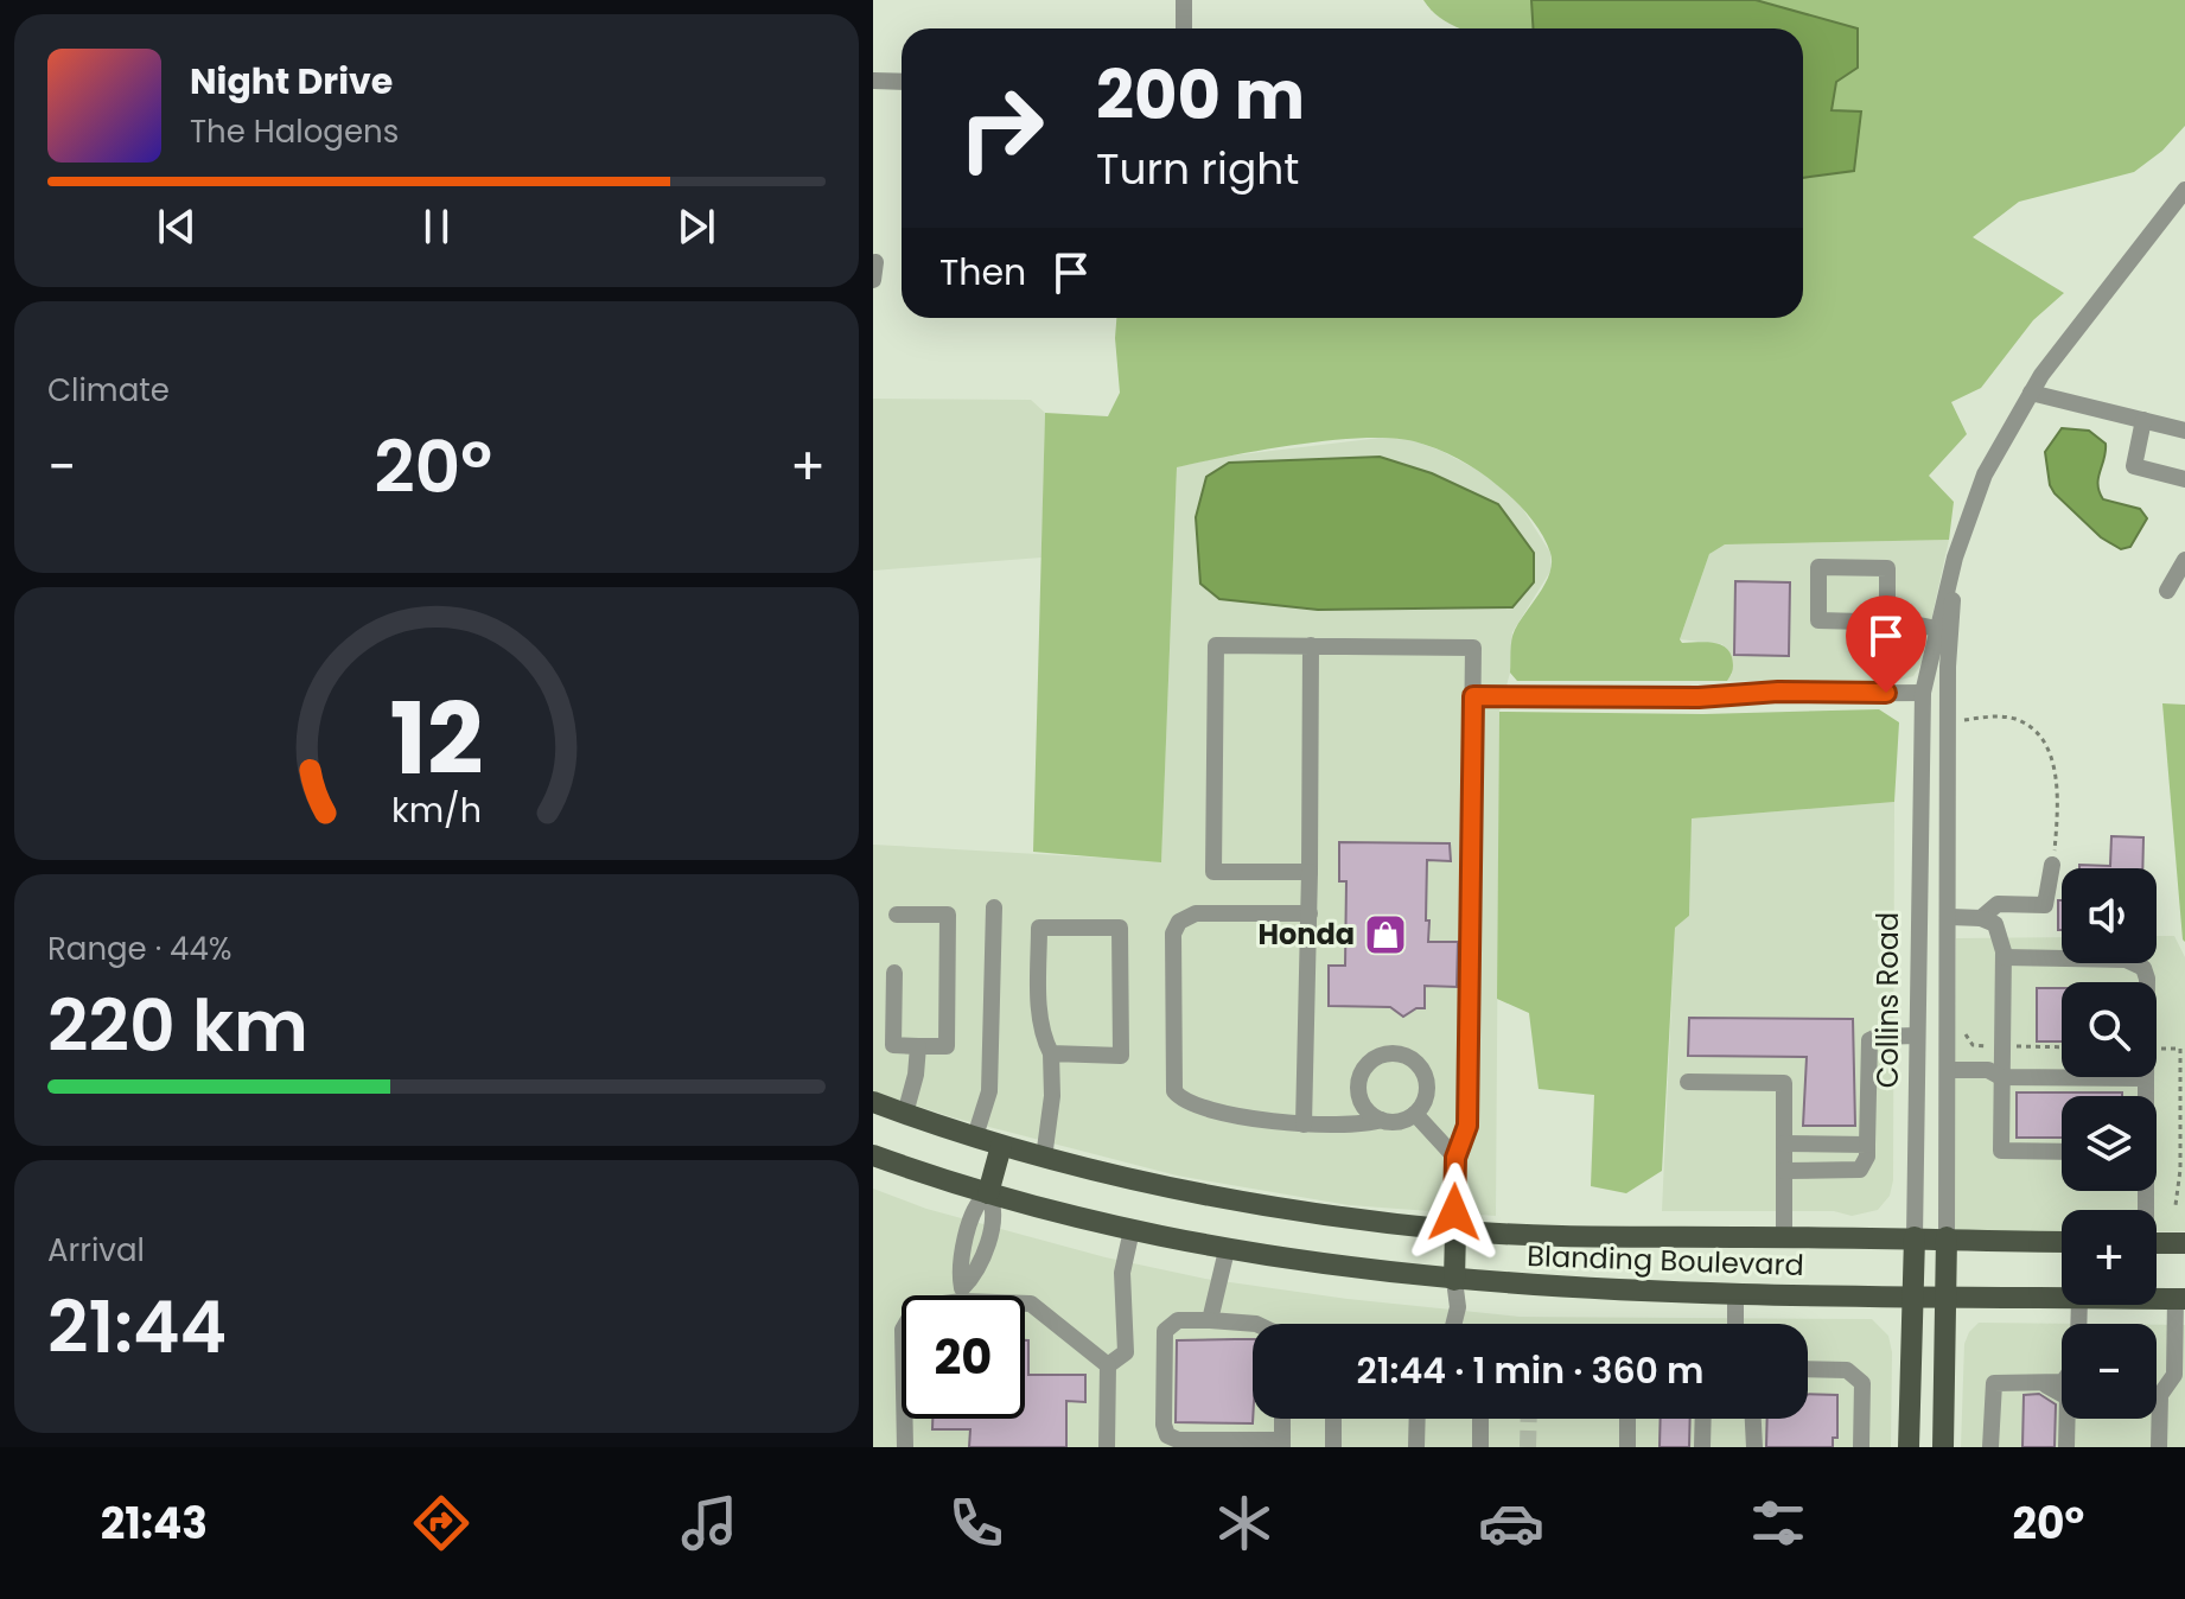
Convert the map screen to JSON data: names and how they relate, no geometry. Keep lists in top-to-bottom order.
{
  "streets": {
    "main road": ["Collins Road", "Blanding Boulevard"]
  },
  "crossings": [
    ["Collins Road", "Blanding Boulevard"]
  ],
  "places": {
    "shop": ["Honda"]
  },
  "page": {
    "turn": ["200 m", "Turn right"],
    "song": ["Night Drive", "The Halogens"],
    "then": "Then",
    "tile": [
      "Climate",
      ["Range · 44%", "220 km"],
      ["Arrival", "21:44"]
    ],
    "heat": ["−", "20°", "+"],
    "map_buttons": ["+", "−"],
    "limit": "20",
    "trip": "21:44 · 1 min · 360 m",
    "tabs": ["21:43", "20°"],
    "gauge": ["12", "km/h"]
  }
}
